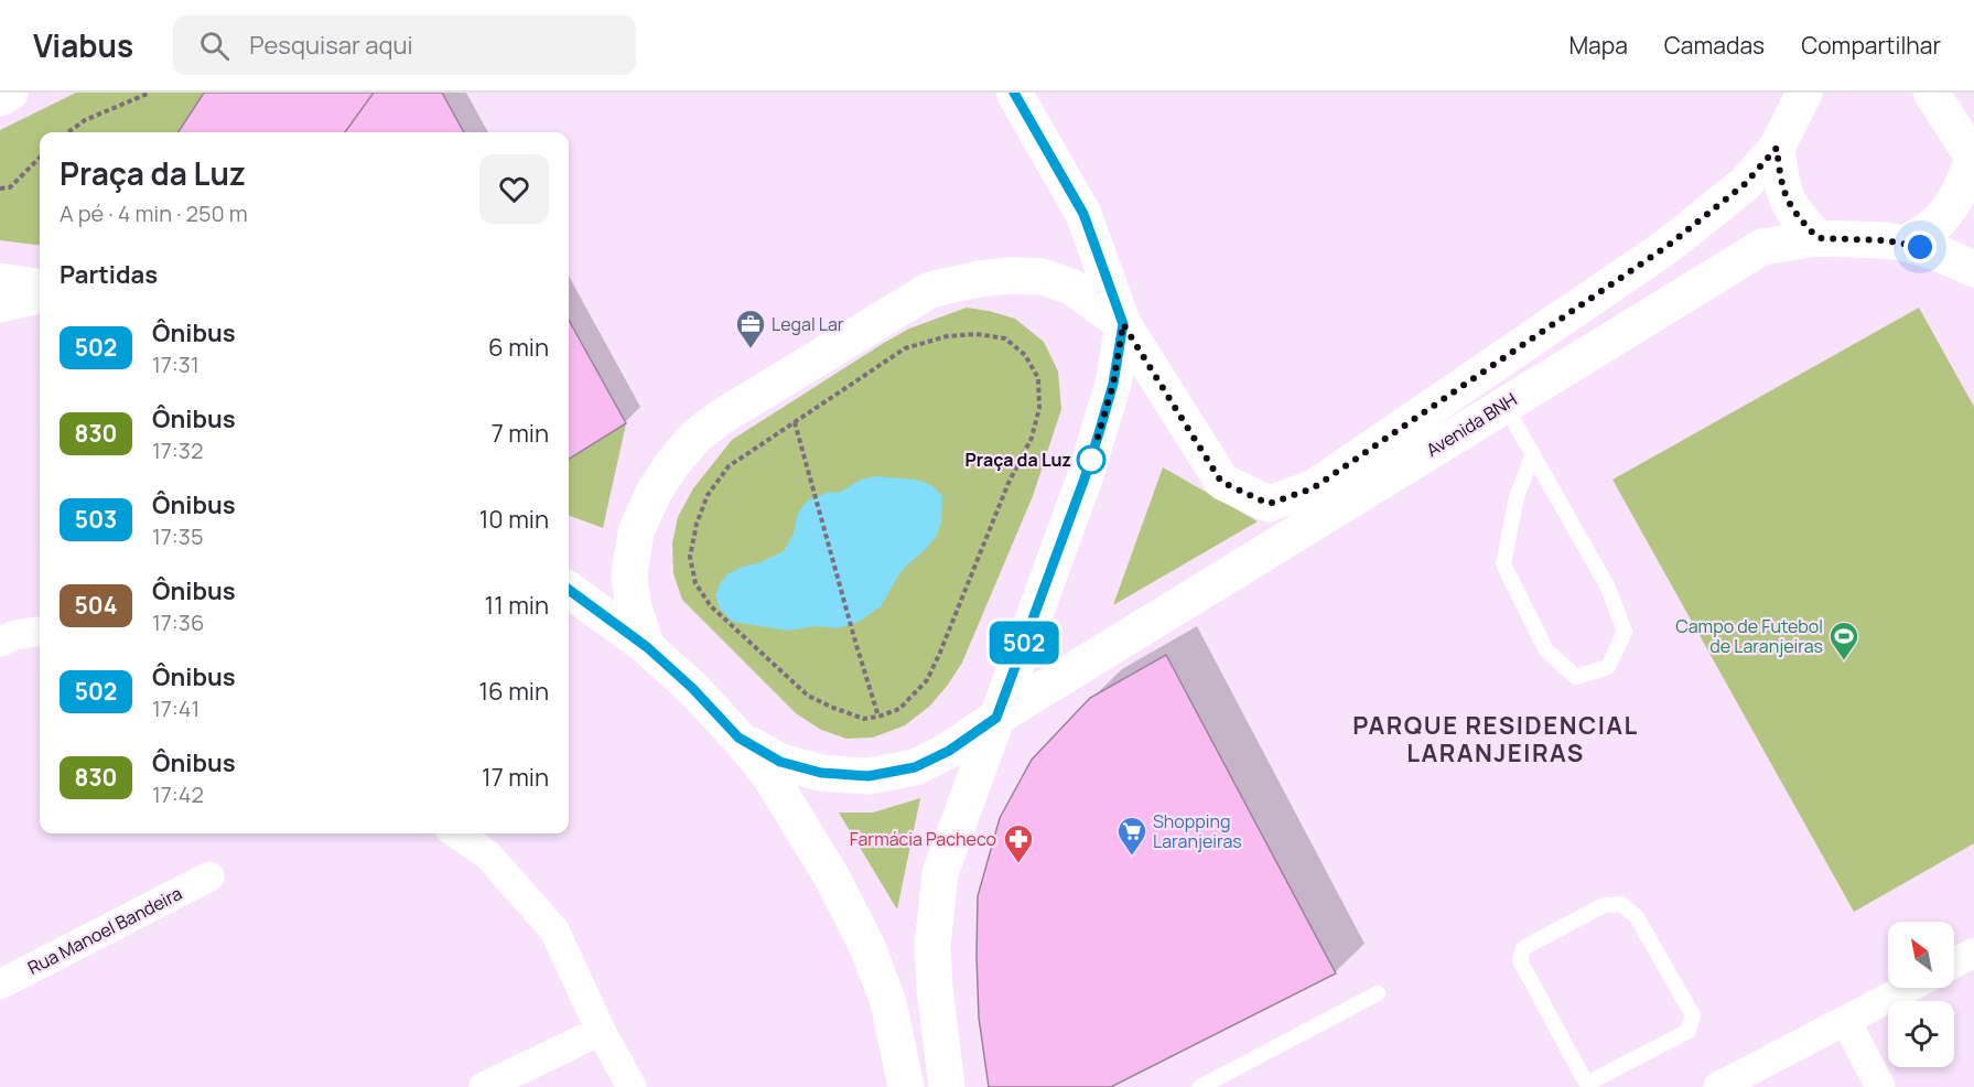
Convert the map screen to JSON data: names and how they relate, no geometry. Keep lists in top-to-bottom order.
{
  "streets": {
    "main road": ["Avenida BNH"],
    "street": ["Rua Manoel Bandeira"]
  },
  "districts": ["PARQUE RESIDENCIAL LARANJEIRAS"],
  "places": {
    "office": ["Legal Lar"],
    "other": ["Praça da Luz"],
    "sports": ["Campo de Futebol de Laranjeiras"],
    "supermarket": ["Shopping Laranjeiras"],
    "pharmacy": ["Farmácia Pacheco"]
  },
  "lines": ["bus line 502"],
  "north": "top left",
  "page": {
    "header": "Viabus",
    "search": "Pesquisar aqui",
    "nav": ["Mapa", "Camadas", "Compartilhar"],
    "on_map": "502",
    "heading": [
      ["Praça da Luz", "A pé · 4 min · 250 m"],
      "Partidas"
    ],
    "list": [
      {
        "mark": "502",
        "name": "Ônibus",
        "note": "17:31",
        "value": "6 min"
      },
      {
        "mark": "830",
        "name": "Ônibus",
        "note": "17:32",
        "value": "7 min"
      },
      {
        "mark": "503",
        "name": "Ônibus",
        "note": "17:35",
        "value": "10 min"
      },
      {
        "mark": "504",
        "name": "Ônibus",
        "note": "17:36",
        "value": "11 min"
      },
      {
        "mark": "502",
        "name": "Ônibus",
        "note": "17:41",
        "value": "16 min"
      },
      {
        "mark": "830",
        "name": "Ônibus",
        "note": "17:42",
        "value": "17 min"
      }
    ]
  }
}
